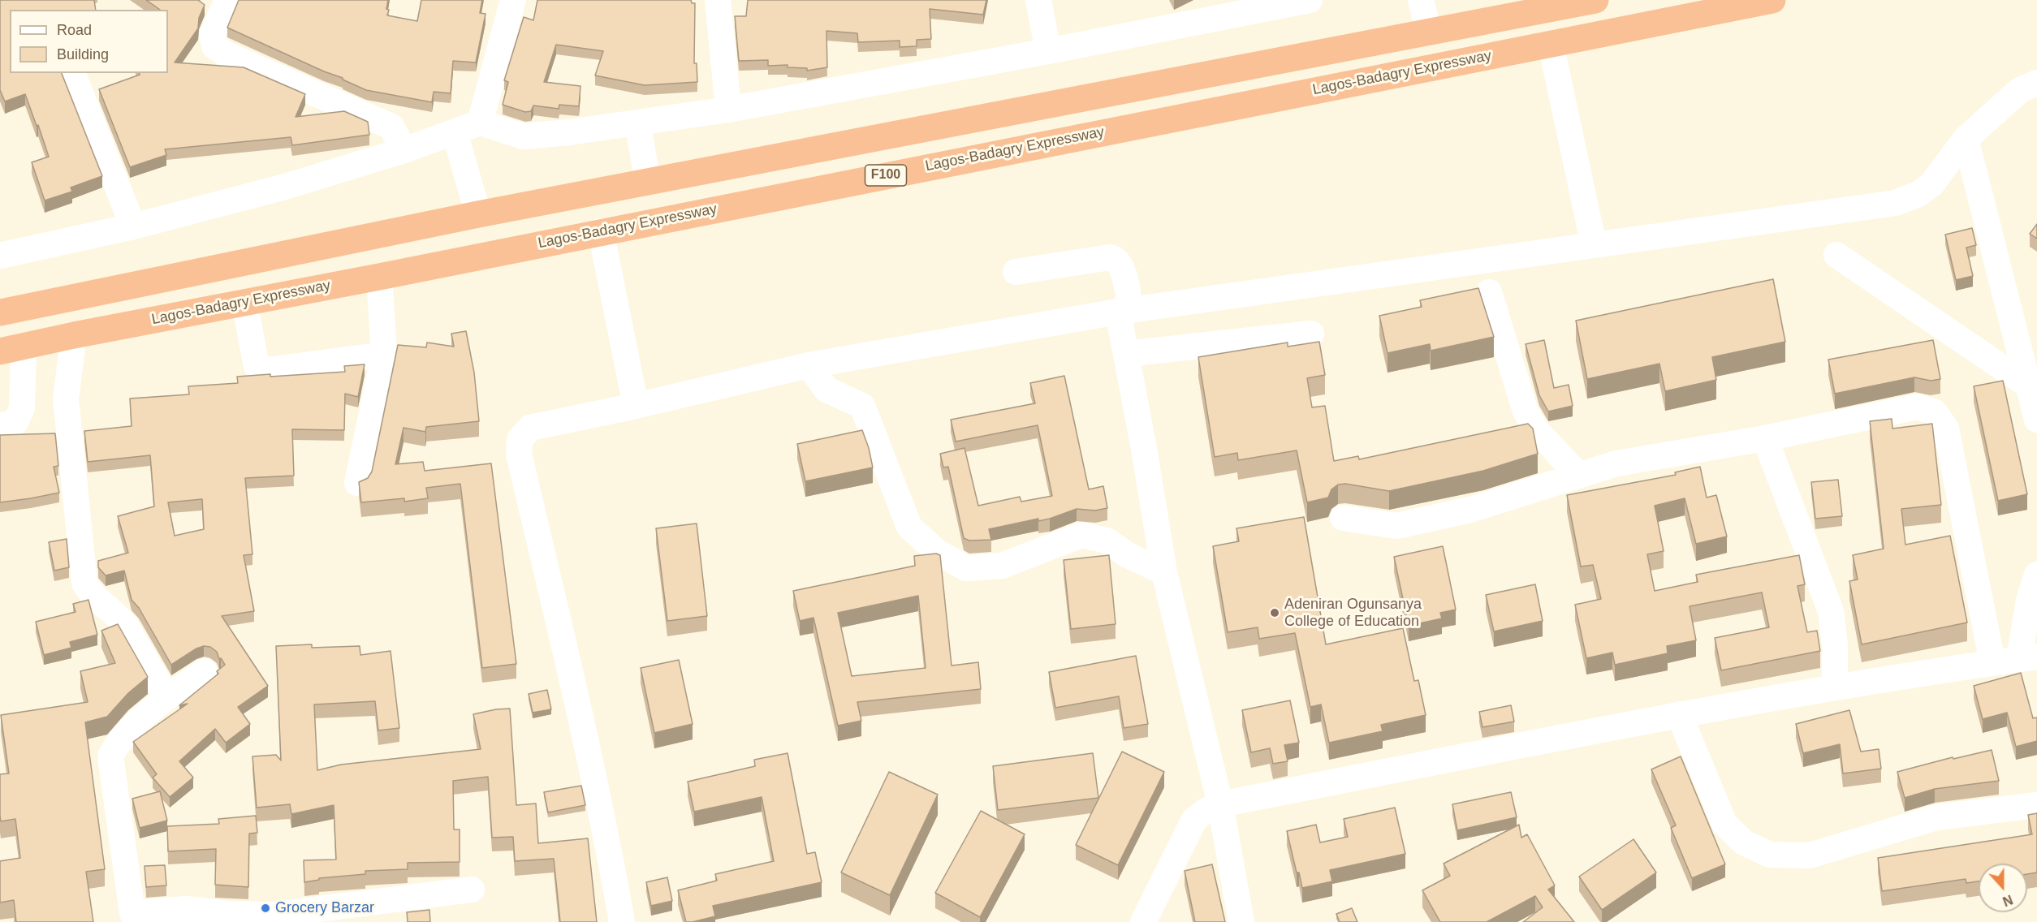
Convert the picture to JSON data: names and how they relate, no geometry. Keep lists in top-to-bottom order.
{
  "streets": {
    "highway": ["Lagos-Badagry Expressway", "F100"]
  },
  "places": ["Adeniran Ogunsanya College of Education", "Grocery Barzar"],
  "legend": ["Road", "Building"],
  "north": "bottom"
}
